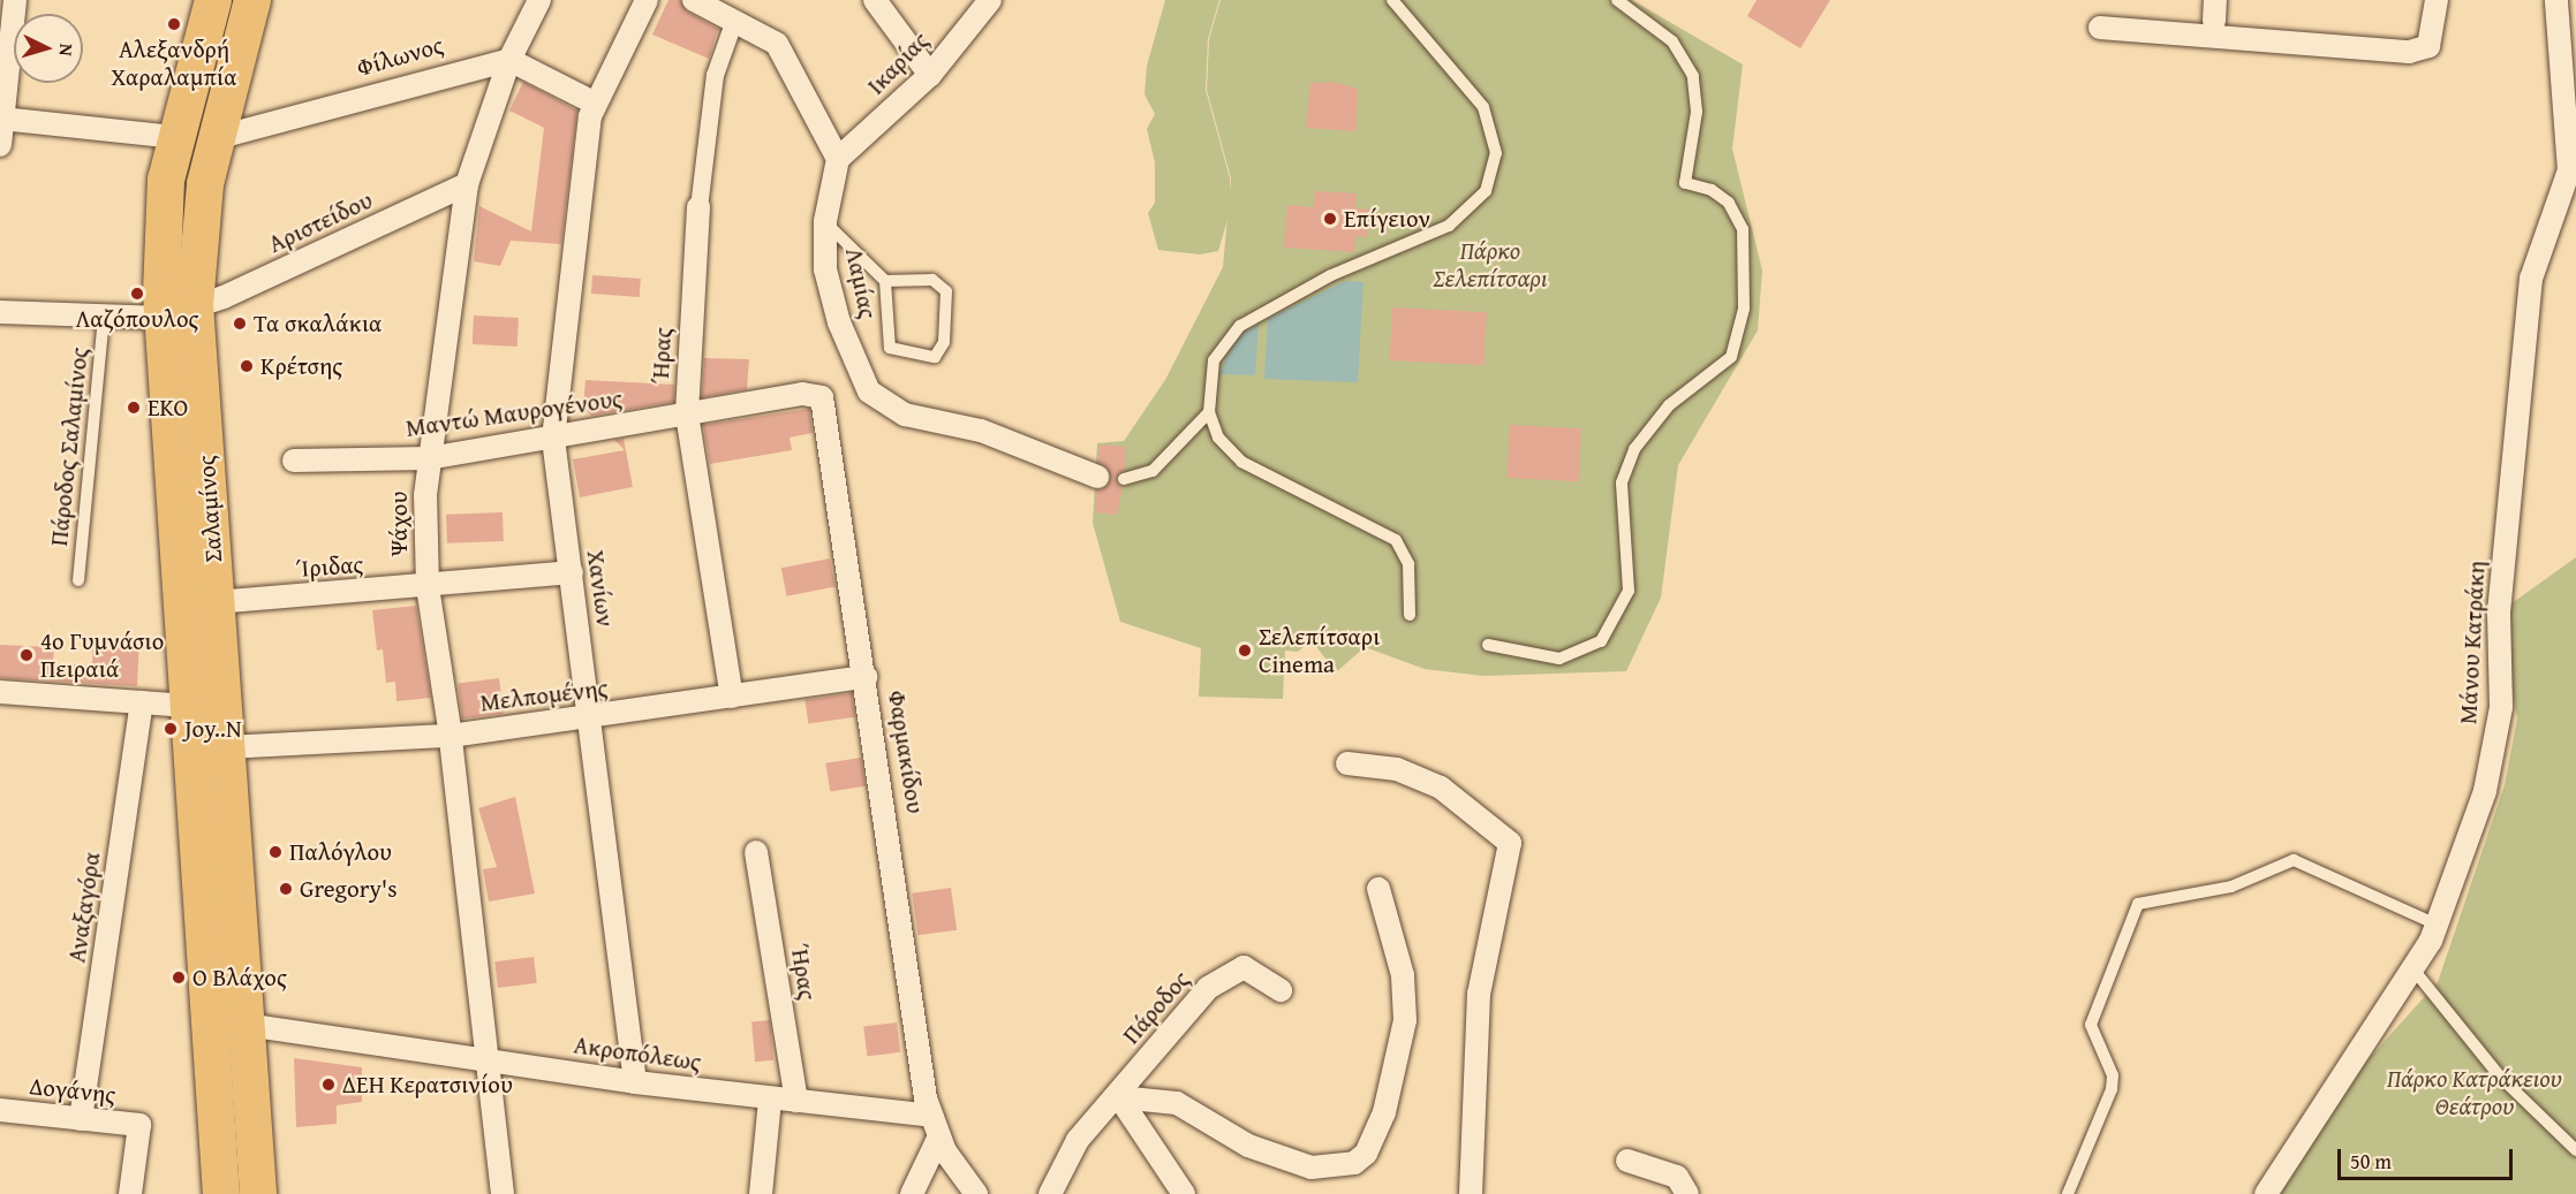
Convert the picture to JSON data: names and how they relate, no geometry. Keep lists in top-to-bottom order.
{
  "streets": {
    "main road": ["Σαλαμίνος"],
    "street": [
      "Φίλωνος",
      "Ικαρίας",
      "Αριστείδου",
      "Λαμίας",
      "Ήρας",
      "Μαντώ Μαυρογένους",
      "Ψάχου",
      "Ίριδας",
      "Χανίων",
      "Μάνου Κατράκη",
      "Μελπομένης",
      "Φαρμακίδου",
      "Αναξαγόρα",
      "Πάροδος",
      "Ακροπόλεως",
      "Δογάνης"
    ],
    "lane": ["Πάροδος Σαλαμίνος"]
  },
  "crossings": [
    ["Φίλωνος", "Σαλαμίνος"],
    ["Φίλωνος", "Ψάχου"],
    ["Ικαρίας", "Λαμίας"],
    ["Αριστείδου", "Σαλαμίνος"],
    ["Αριστείδου", "Ψάχου"],
    ["Ήρας", "Μαντώ Μαυρογένους"],
    ["Ήρας", "Μελπομένης"],
    ["Ήρας", "Ακροπόλεως"],
    ["Μαντώ Μαυρογένους", "Ψάχου"],
    ["Μαντώ Μαυρογένους", "Χανίων"],
    ["Μαντώ Μαυρογένους", "Φαρμακίδου"],
    ["Σαλαμίνος", "Ίριδας"],
    ["Σαλαμίνος", "Μελπομένης"],
    ["Σαλαμίνος", "Ακροπόλεως"],
    ["Ψάχου", "Ίριδας"],
    ["Ψάχου", "Μελπομένης"],
    ["Ψάχου", "Ακροπόλεως"],
    ["Ίριδας", "Χανίων"],
    ["Χανίων", "Μελπομένης"],
    ["Χανίων", "Ακροπόλεως"],
    ["Μελπομένης", "Φαρμακίδου"],
    ["Φαρμακίδου", "Ακροπόλεως"],
    ["Αναξαγόρα", "Δογάνης"]
  ],
  "parks": ["Πάρκο Σελεπίτσαρι", "Πάρκο Κατράκειου Θεάτρου"],
  "places": [
    "Αλεξανδρή Χαραλαμπία",
    "Επίγειον",
    "Λαζόπουλος",
    "Τα σκαλάκια",
    "Κρέτσης",
    "EKO",
    "Σελεπίτσαρι Cinema",
    "4ο Γυμνάσιο Πειραιά",
    "Joy..N",
    "Παλόγλου",
    "Gregory's",
    "Ο Βλάχος",
    "ΔΕΗ Κερατσινίου"
  ],
  "scale_bar": "50 m",
  "north": "right"
}
